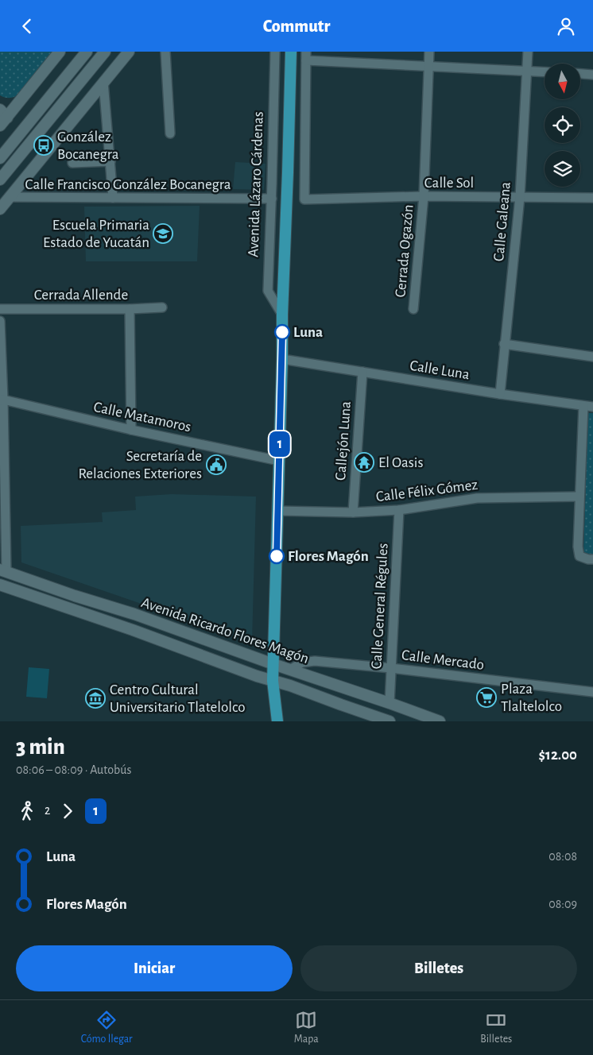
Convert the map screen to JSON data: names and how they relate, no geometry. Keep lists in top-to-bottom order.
{
  "streets": {
    "main road": ["Avenida Lázaro Cárdenas", "Avenida Ricardo Flores Magón"],
    "street": [
      "Calle Sol",
      "Calle Francisco González Bocanegra",
      "Calle Galeana",
      "Cerrada Ogazón",
      "Cerrada Allende",
      "Calle Luna",
      "Calle Matamoros",
      "Callejón Luna",
      "Calle Félix Gómez",
      "Calle General Régules",
      "Calle Mercado"
    ]
  },
  "crossings": [
    ["Calle Sol", "Calle Galeana"],
    ["Calle Sol", "Cerrada Ogazón"],
    ["Calle Francisco González Bocanegra", "Avenida Lázaro Cárdenas"],
    ["Avenida Lázaro Cárdenas", "Calle Luna"],
    ["Avenida Lázaro Cárdenas", "Calle Matamoros"],
    ["Avenida Lázaro Cárdenas", "Calle Félix Gómez"],
    ["Avenida Lázaro Cárdenas", "Avenida Ricardo Flores Magón"],
    ["Calle Galeana", "Calle Luna"],
    ["Calle Luna", "Callejón Luna"],
    ["Callejón Luna", "Calle Félix Gómez"],
    ["Calle Félix Gómez", "Calle General Régules"],
    ["Calle General Régules", "Avenida Ricardo Flores Magón"],
    ["Calle General Régules", "Calle Mercado"],
    ["Avenida Ricardo Flores Magón", "Calle Mercado"]
  ],
  "places": {
    "bus stop": ["González Bocanegra"],
    "school or university": ["Escuela Primaria Estado de Yucatán"],
    "other": ["Luna", "Flores Magón"],
    "temple": ["El Oasis"],
    "public building": ["Secretaría de Relaciones Exteriores"],
    "supermarket": ["Plaza Tlaltelolco"],
    "museum": ["Centro Cultural Universitario Tlatelolco"]
  },
  "lines": ["bus line 1"],
  "north": "bottom",
  "page": {
    "header": "Commutr",
    "on_map": "1",
    "heading": ["3 min", "08:06 – 08:09 · Autobús", "$12.00"],
    "legs": ["2", "1"],
    "list": [
      {
        "name": "Luna",
        "value": "08:08"
      },
      {
        "name": "Flores Magón",
        "value": "08:09"
      }
    ],
    "buttons": ["Iniciar", "Billetes"],
    "tabs": ["Cómo llegar", "Mapa", "Billetes"]
  }
}
